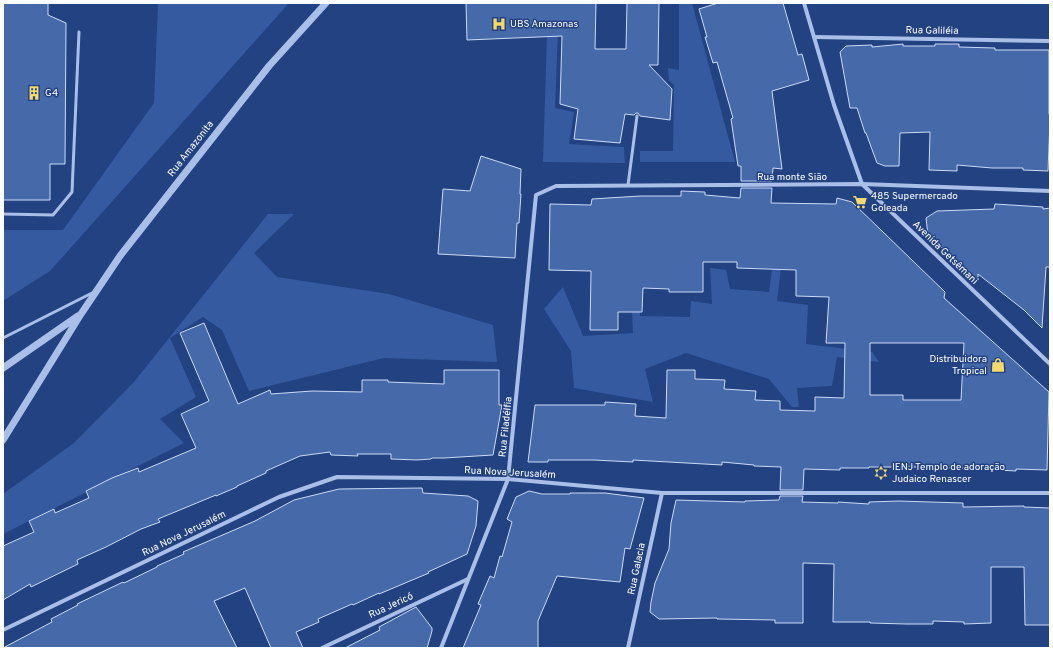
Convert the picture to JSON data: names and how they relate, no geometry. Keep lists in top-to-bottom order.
{
  "streets": {
    "street": [
      "Rua Galiléia",
      "Rua Amazonita",
      "Rua monte Sião",
      "Avenida Getsêmani",
      "Rua Filadélfia",
      "Rua Nova Jerusalém",
      "Rua Galacia",
      "Rua Jericó"
    ]
  },
  "crossings": [
    ["Rua Galiléia", "Avenida Getsêmani"],
    ["Rua monte Sião", "Avenida Getsêmani"],
    ["Rua monte Sião", "Rua Filadélfia"],
    ["Rua Filadélfia", "Rua Nova Jerusalém"],
    ["Rua Filadélfia", "Rua Jericó"],
    ["Rua Nova Jerusalém", "Rua Galacia"]
  ],
  "places": {
    "hospital": ["UBS Amazonas"],
    "building": ["G4"],
    "supermarket": ["485 Supermercado Goleada"],
    "shop": ["Distribuidora Tropical"],
    "synagogue": ["IENJ Templo de adoração Judaico Renascer"]
  }
}
